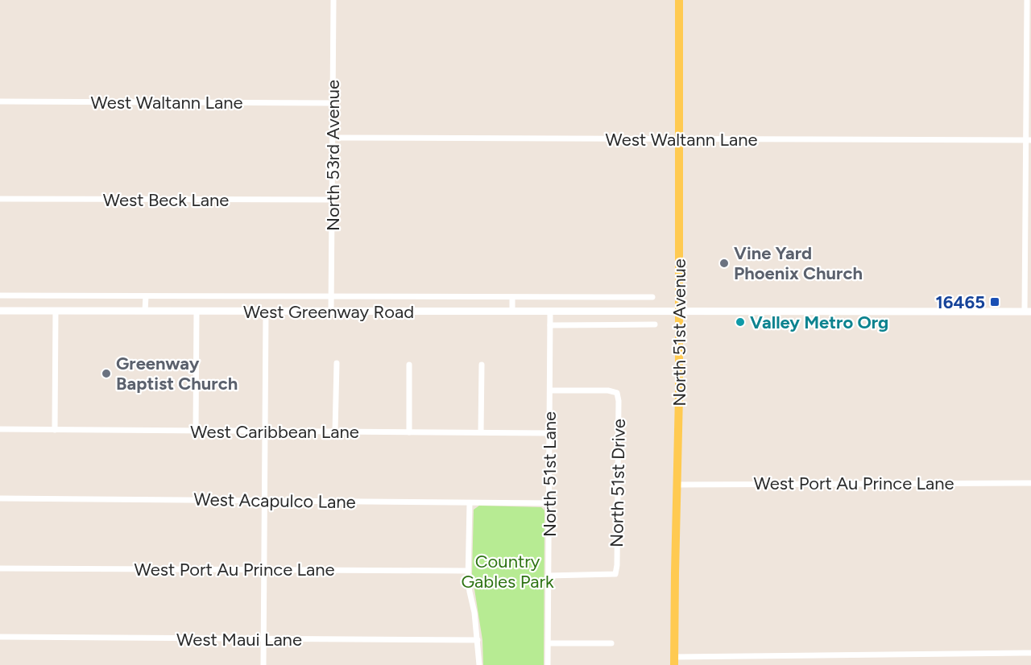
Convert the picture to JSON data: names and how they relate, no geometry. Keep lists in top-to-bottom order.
{
  "streets": {
    "main road": ["West Greenway Road", "North 51st Avenue"],
    "street": [
      "West Waltann Lane",
      "North 53rd Avenue",
      "West Beck Lane",
      "West Caribbean Lane",
      "North 51st Lane",
      "North 51st Drive",
      "West Port Au Prince Lane",
      "West Acapulco Lane",
      "West Maui Lane"
    ]
  },
  "crossings": [
    ["West Waltann Lane", "North 53rd Avenue"],
    ["West Waltann Lane", "North 51st Avenue"],
    ["North 53rd Avenue", "West Beck Lane"],
    ["North 53rd Avenue", "West Greenway Road"],
    ["West Greenway Road", "North 51st Avenue"],
    ["West Greenway Road", "North 51st Lane"],
    ["North 51st Avenue", "West Port Au Prince Lane"],
    ["West Caribbean Lane", "North 51st Lane"],
    ["North 51st Lane", "North 51st Drive"],
    ["North 51st Lane", "West Acapulco Lane"]
  ],
  "parks": ["Country Gables Park"],
  "places": {
    "other": ["Vine Yard Phoenix Church", "Valley Metro Org", "Greenway Baptist Church"],
    "transit": ["16465"]
  }
}
